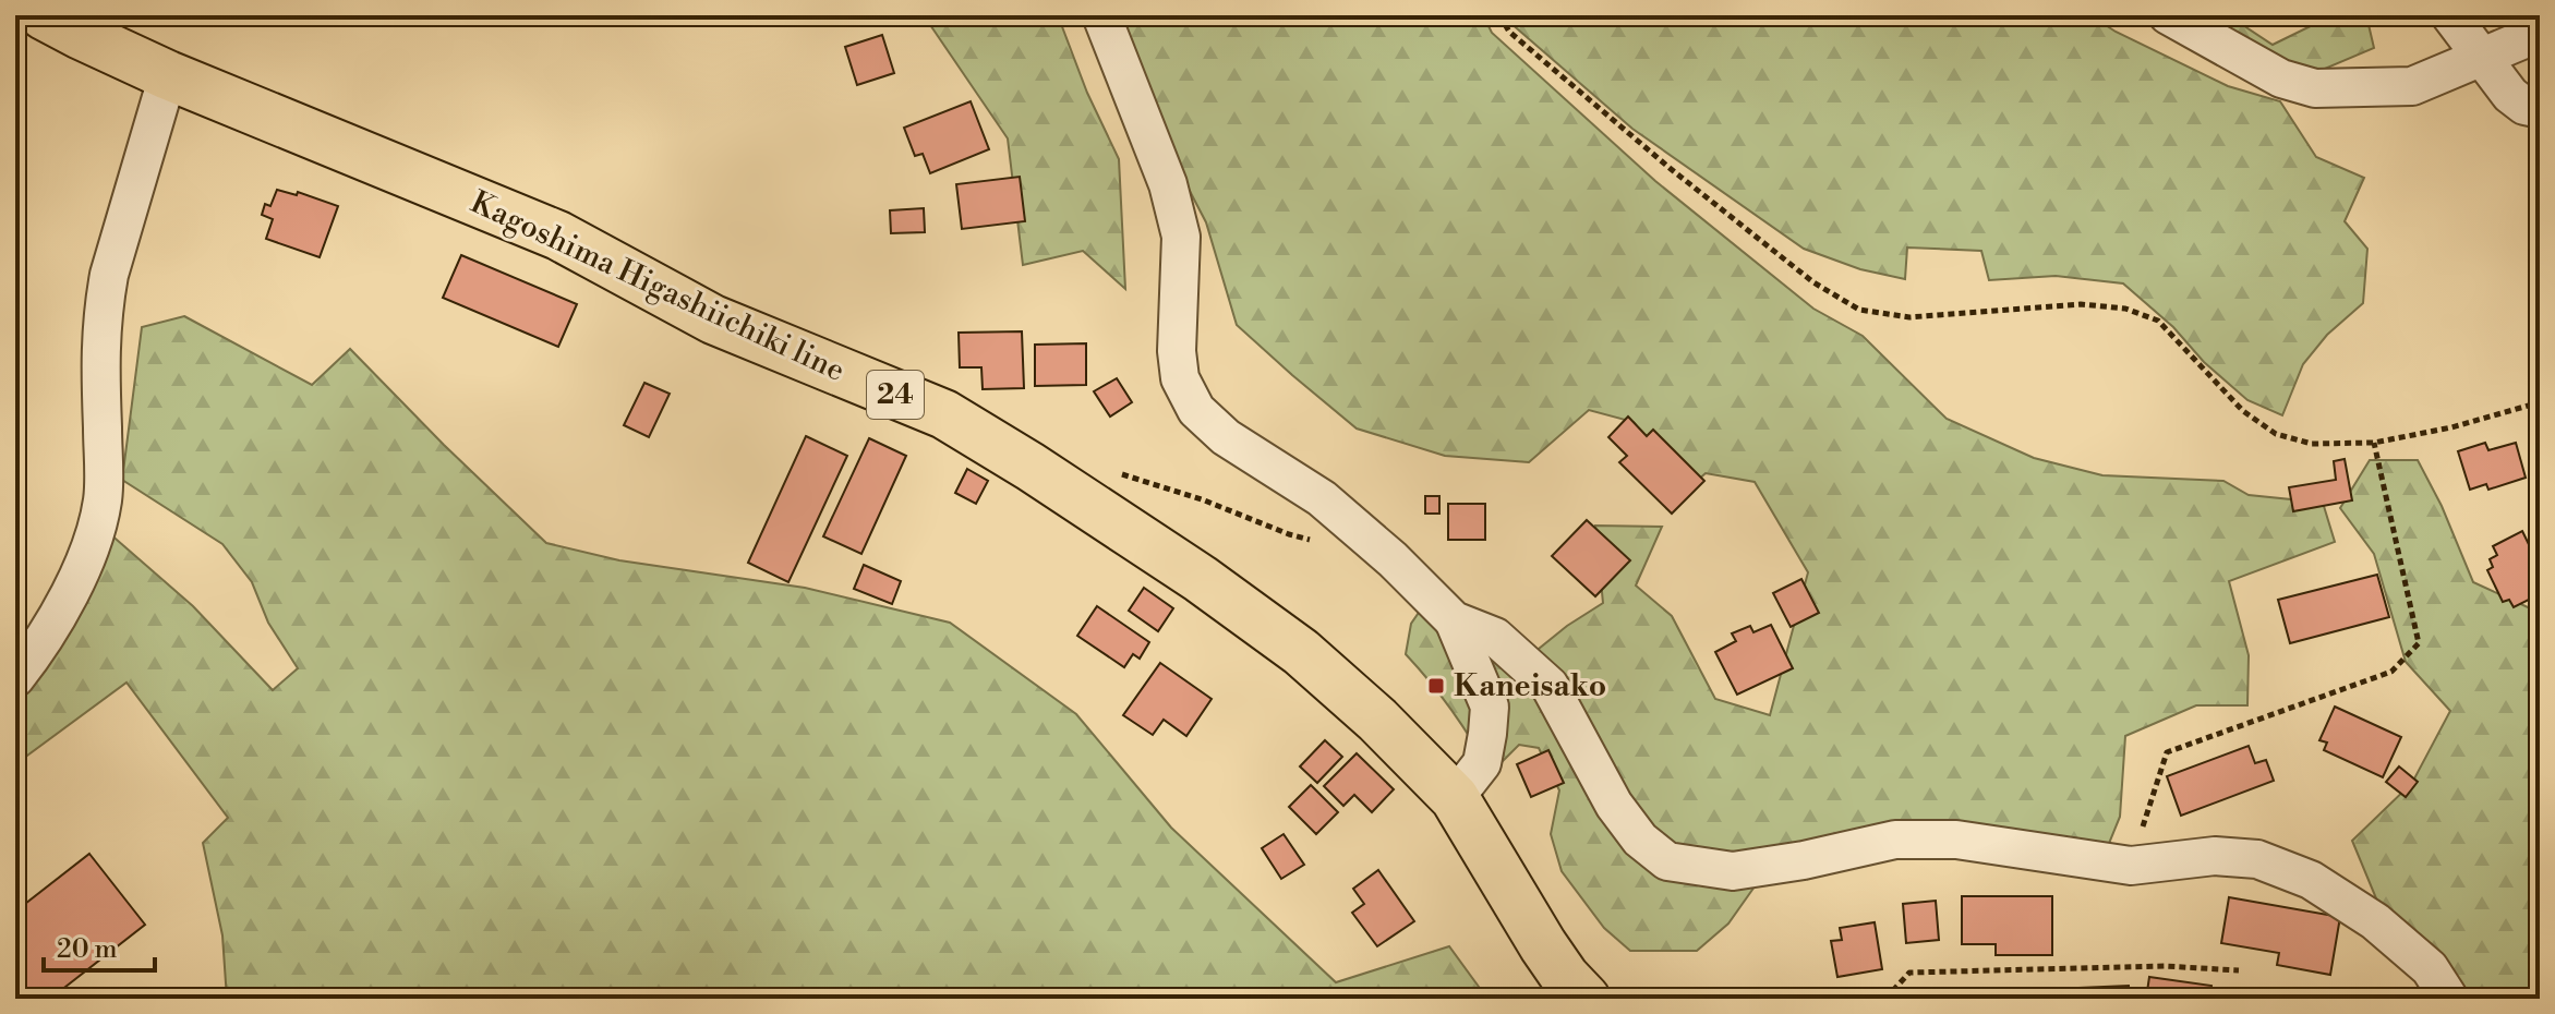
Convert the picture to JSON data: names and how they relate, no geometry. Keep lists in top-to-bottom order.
{
  "streets": {
    "main road": ["Kagoshima Higashiichiki line", "24"]
  },
  "places": {
    "transit": ["Kaneisako"]
  },
  "scale_bar": "20 m"
}
